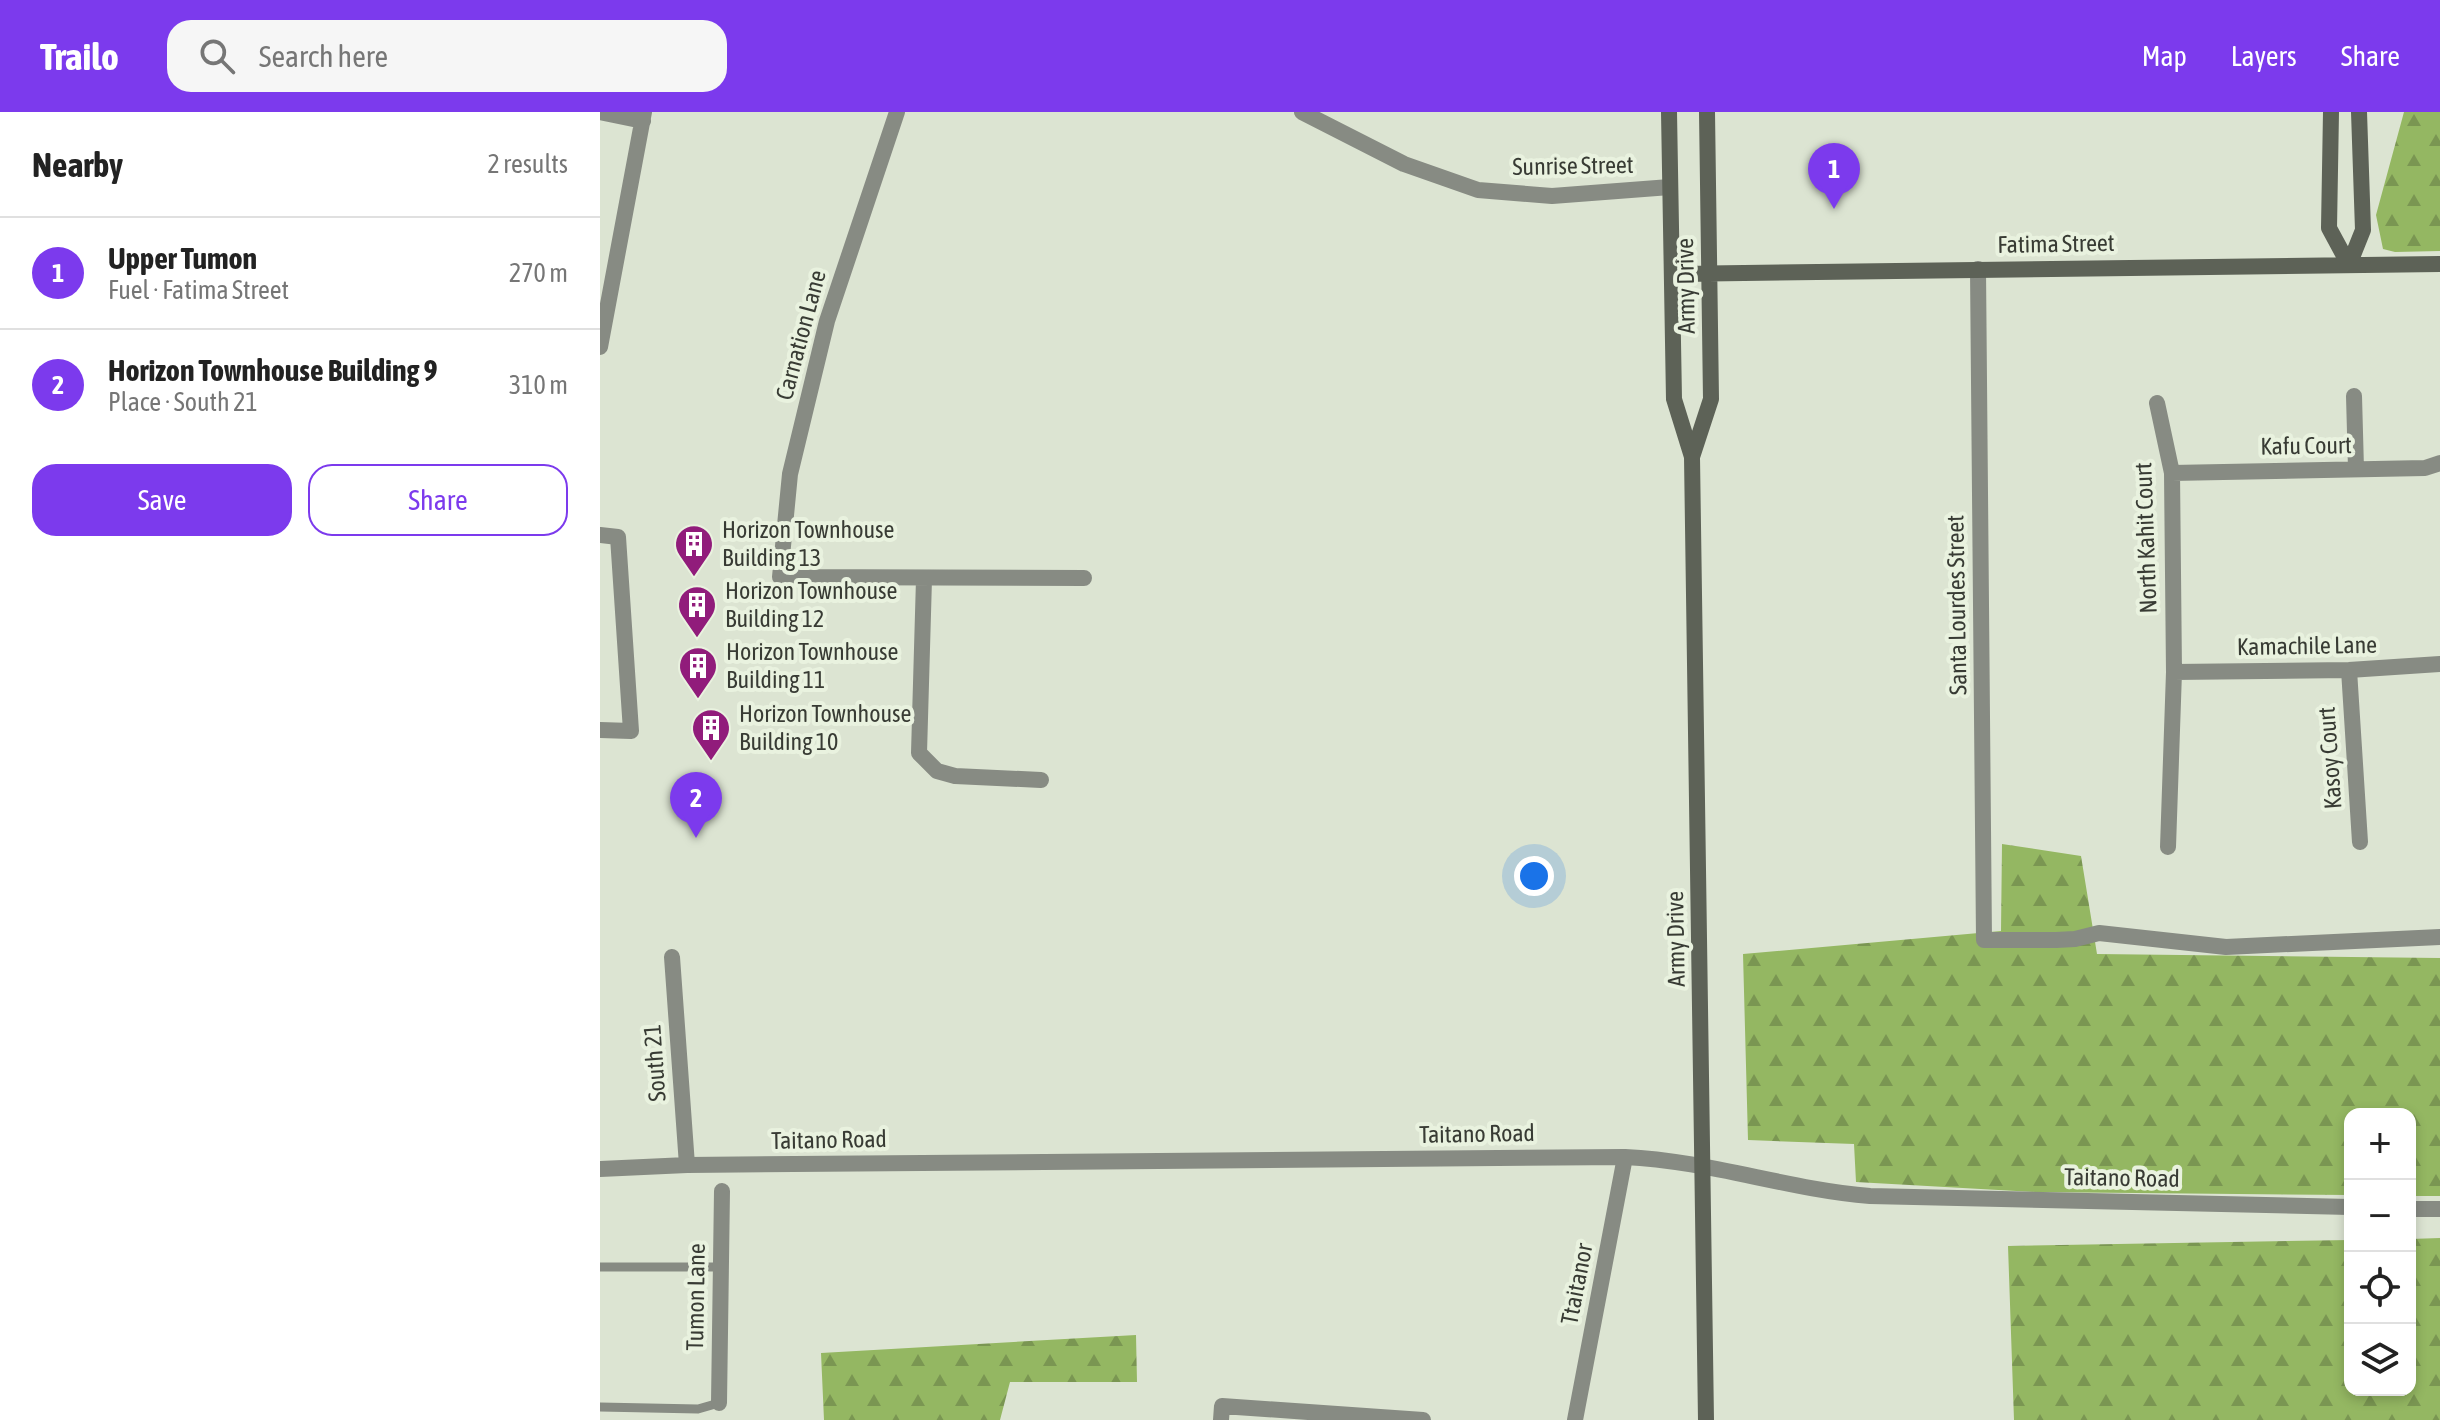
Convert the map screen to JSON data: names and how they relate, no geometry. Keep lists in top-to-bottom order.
{
  "streets": {
    "main road": ["Fatima Street", "Army Drive"],
    "street": [
      "Sunrise Street",
      "Carnation Lane",
      "Kafu Court",
      "North Kahit Court",
      "Santa Lourdes Street",
      "Kamachile Lane",
      "Kasoy Court",
      "South 21",
      "Taitano Road",
      "Ttaitanor",
      "Tumon Lane"
    ]
  },
  "crossings": [
    ["Sunrise Street", "Army Drive"],
    ["Fatima Street", "Army Drive"],
    ["Fatima Street", "Santa Lourdes Street"],
    ["Army Drive", "Taitano Road"],
    ["Kafu Court", "North Kahit Court"],
    ["North Kahit Court", "Kamachile Lane"],
    ["Kamachile Lane", "Kasoy Court"],
    ["South 21", "Taitano Road"],
    ["Taitano Road", "Ttaitanor"]
  ],
  "places": {
    "building": [
      "Horizon Townhouse Building 13",
      "Horizon Townhouse Building 12",
      "Horizon Townhouse Building 11",
      "Horizon Townhouse Building 10"
    ]
  },
  "page": {
    "header": "Trailo",
    "search": "Search here",
    "nav": ["Map", "Layers", "Share"],
    "heading": ["Nearby", "2 results"],
    "pins": ["1", "2"],
    "list": [
      {
        "mark": "1",
        "name": "Upper Tumon",
        "note": "Fuel · Fatima Street",
        "value": "270 m"
      },
      {
        "mark": "2",
        "name": "Horizon Townhouse Building 9",
        "note": "Place · South 21",
        "value": "310 m"
      }
    ],
    "buttons": ["Save", "Share"],
    "map_buttons": ["+", "−"]
  }
}
